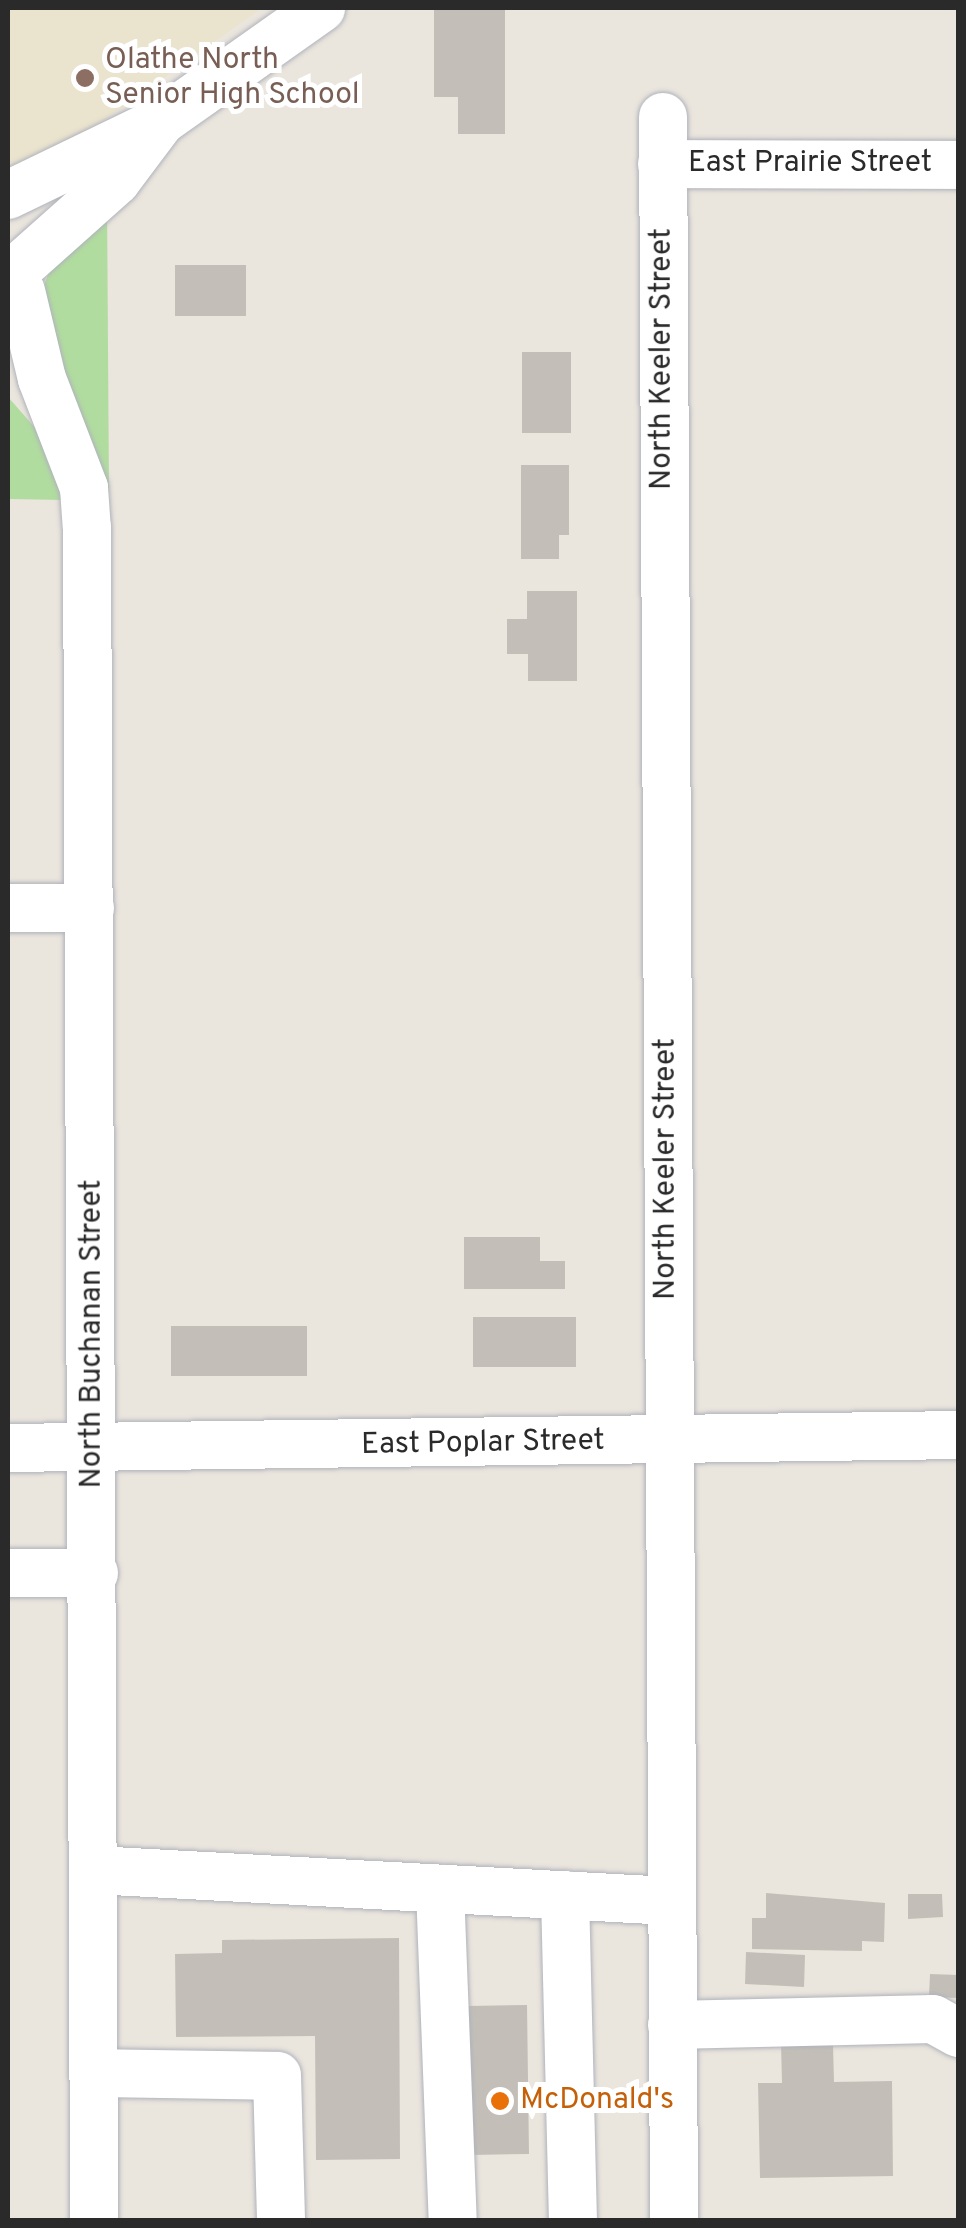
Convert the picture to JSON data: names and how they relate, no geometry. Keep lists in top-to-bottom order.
{
  "streets": {
    "street": [
      "East Prairie Street",
      "North Keeler Street",
      "North Buchanan Street",
      "East Poplar Street"
    ]
  },
  "crossings": [
    ["East Prairie Street", "North Keeler Street"],
    ["North Keeler Street", "East Poplar Street"],
    ["North Buchanan Street", "East Poplar Street"]
  ],
  "places": ["Olathe North Senior High School", "McDonald's"]
}
